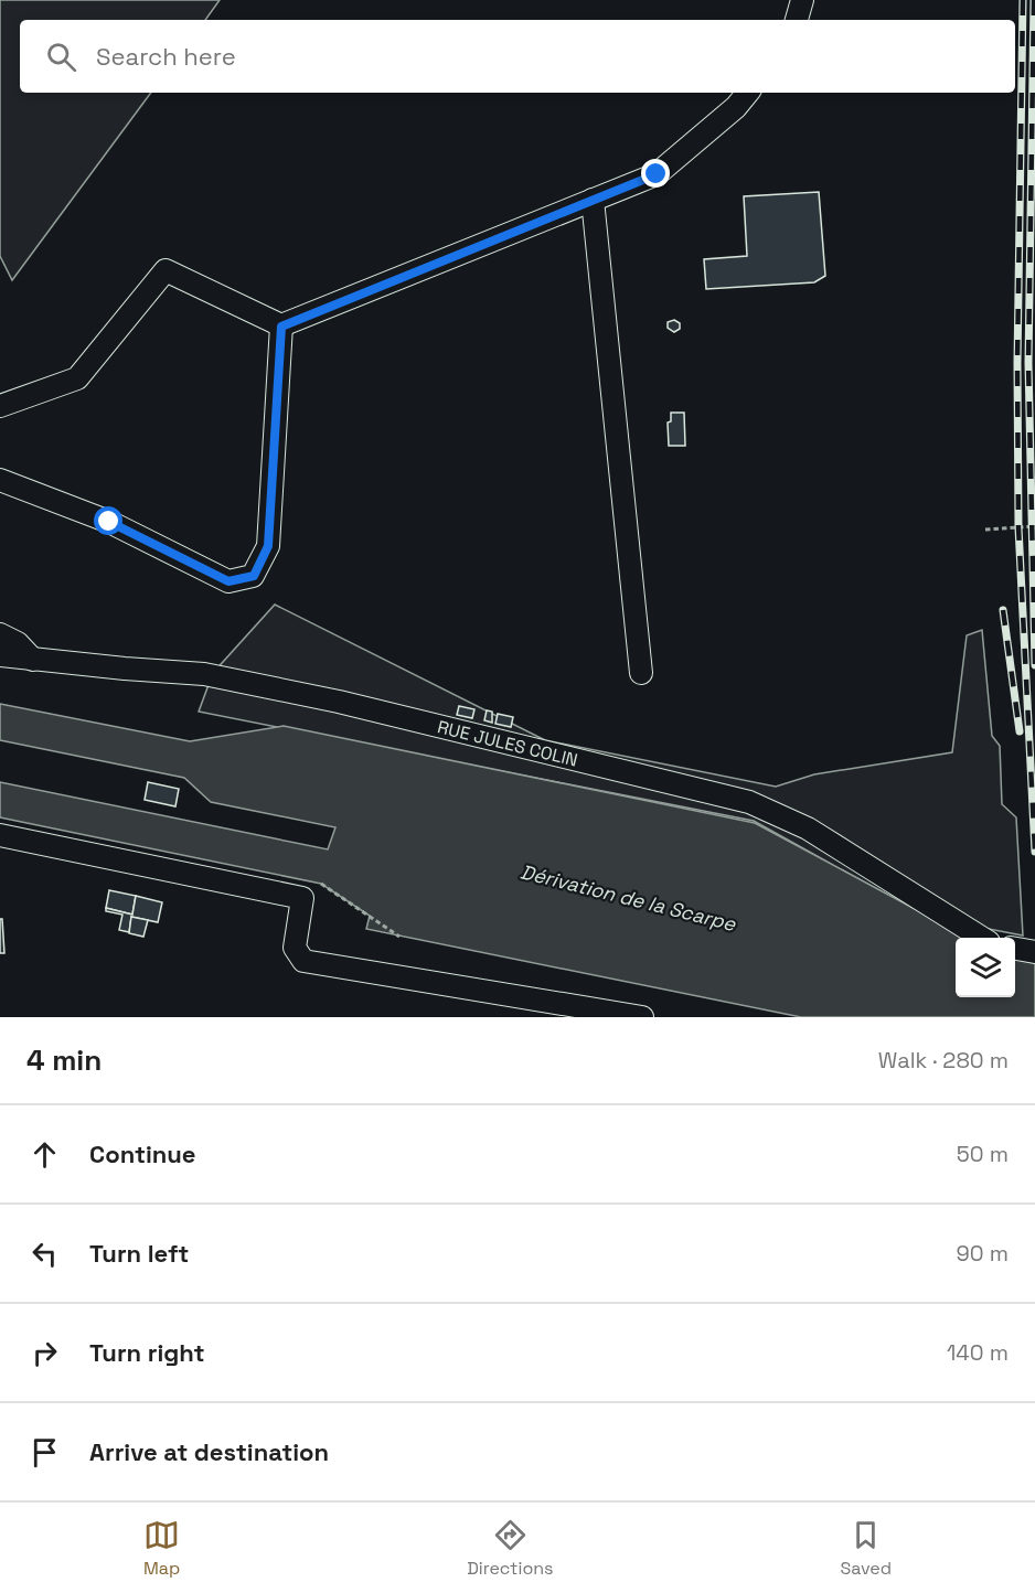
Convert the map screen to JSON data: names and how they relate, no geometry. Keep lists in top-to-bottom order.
{
  "streets": {
    "lane": ["RUE JULES COLIN"]
  },
  "water": ["Dérivation de la Scarpe"],
  "page": {
    "search": "Search here",
    "heading": ["4 min", "Walk · 280 m"],
    "list": [
      ["Continue", "50 m"],
      ["Turn left", "90 m"],
      ["Turn right", "140 m"],
      "Arrive at destination"
    ],
    "nav": ["Map", "Directions", "Saved"]
  }
}
